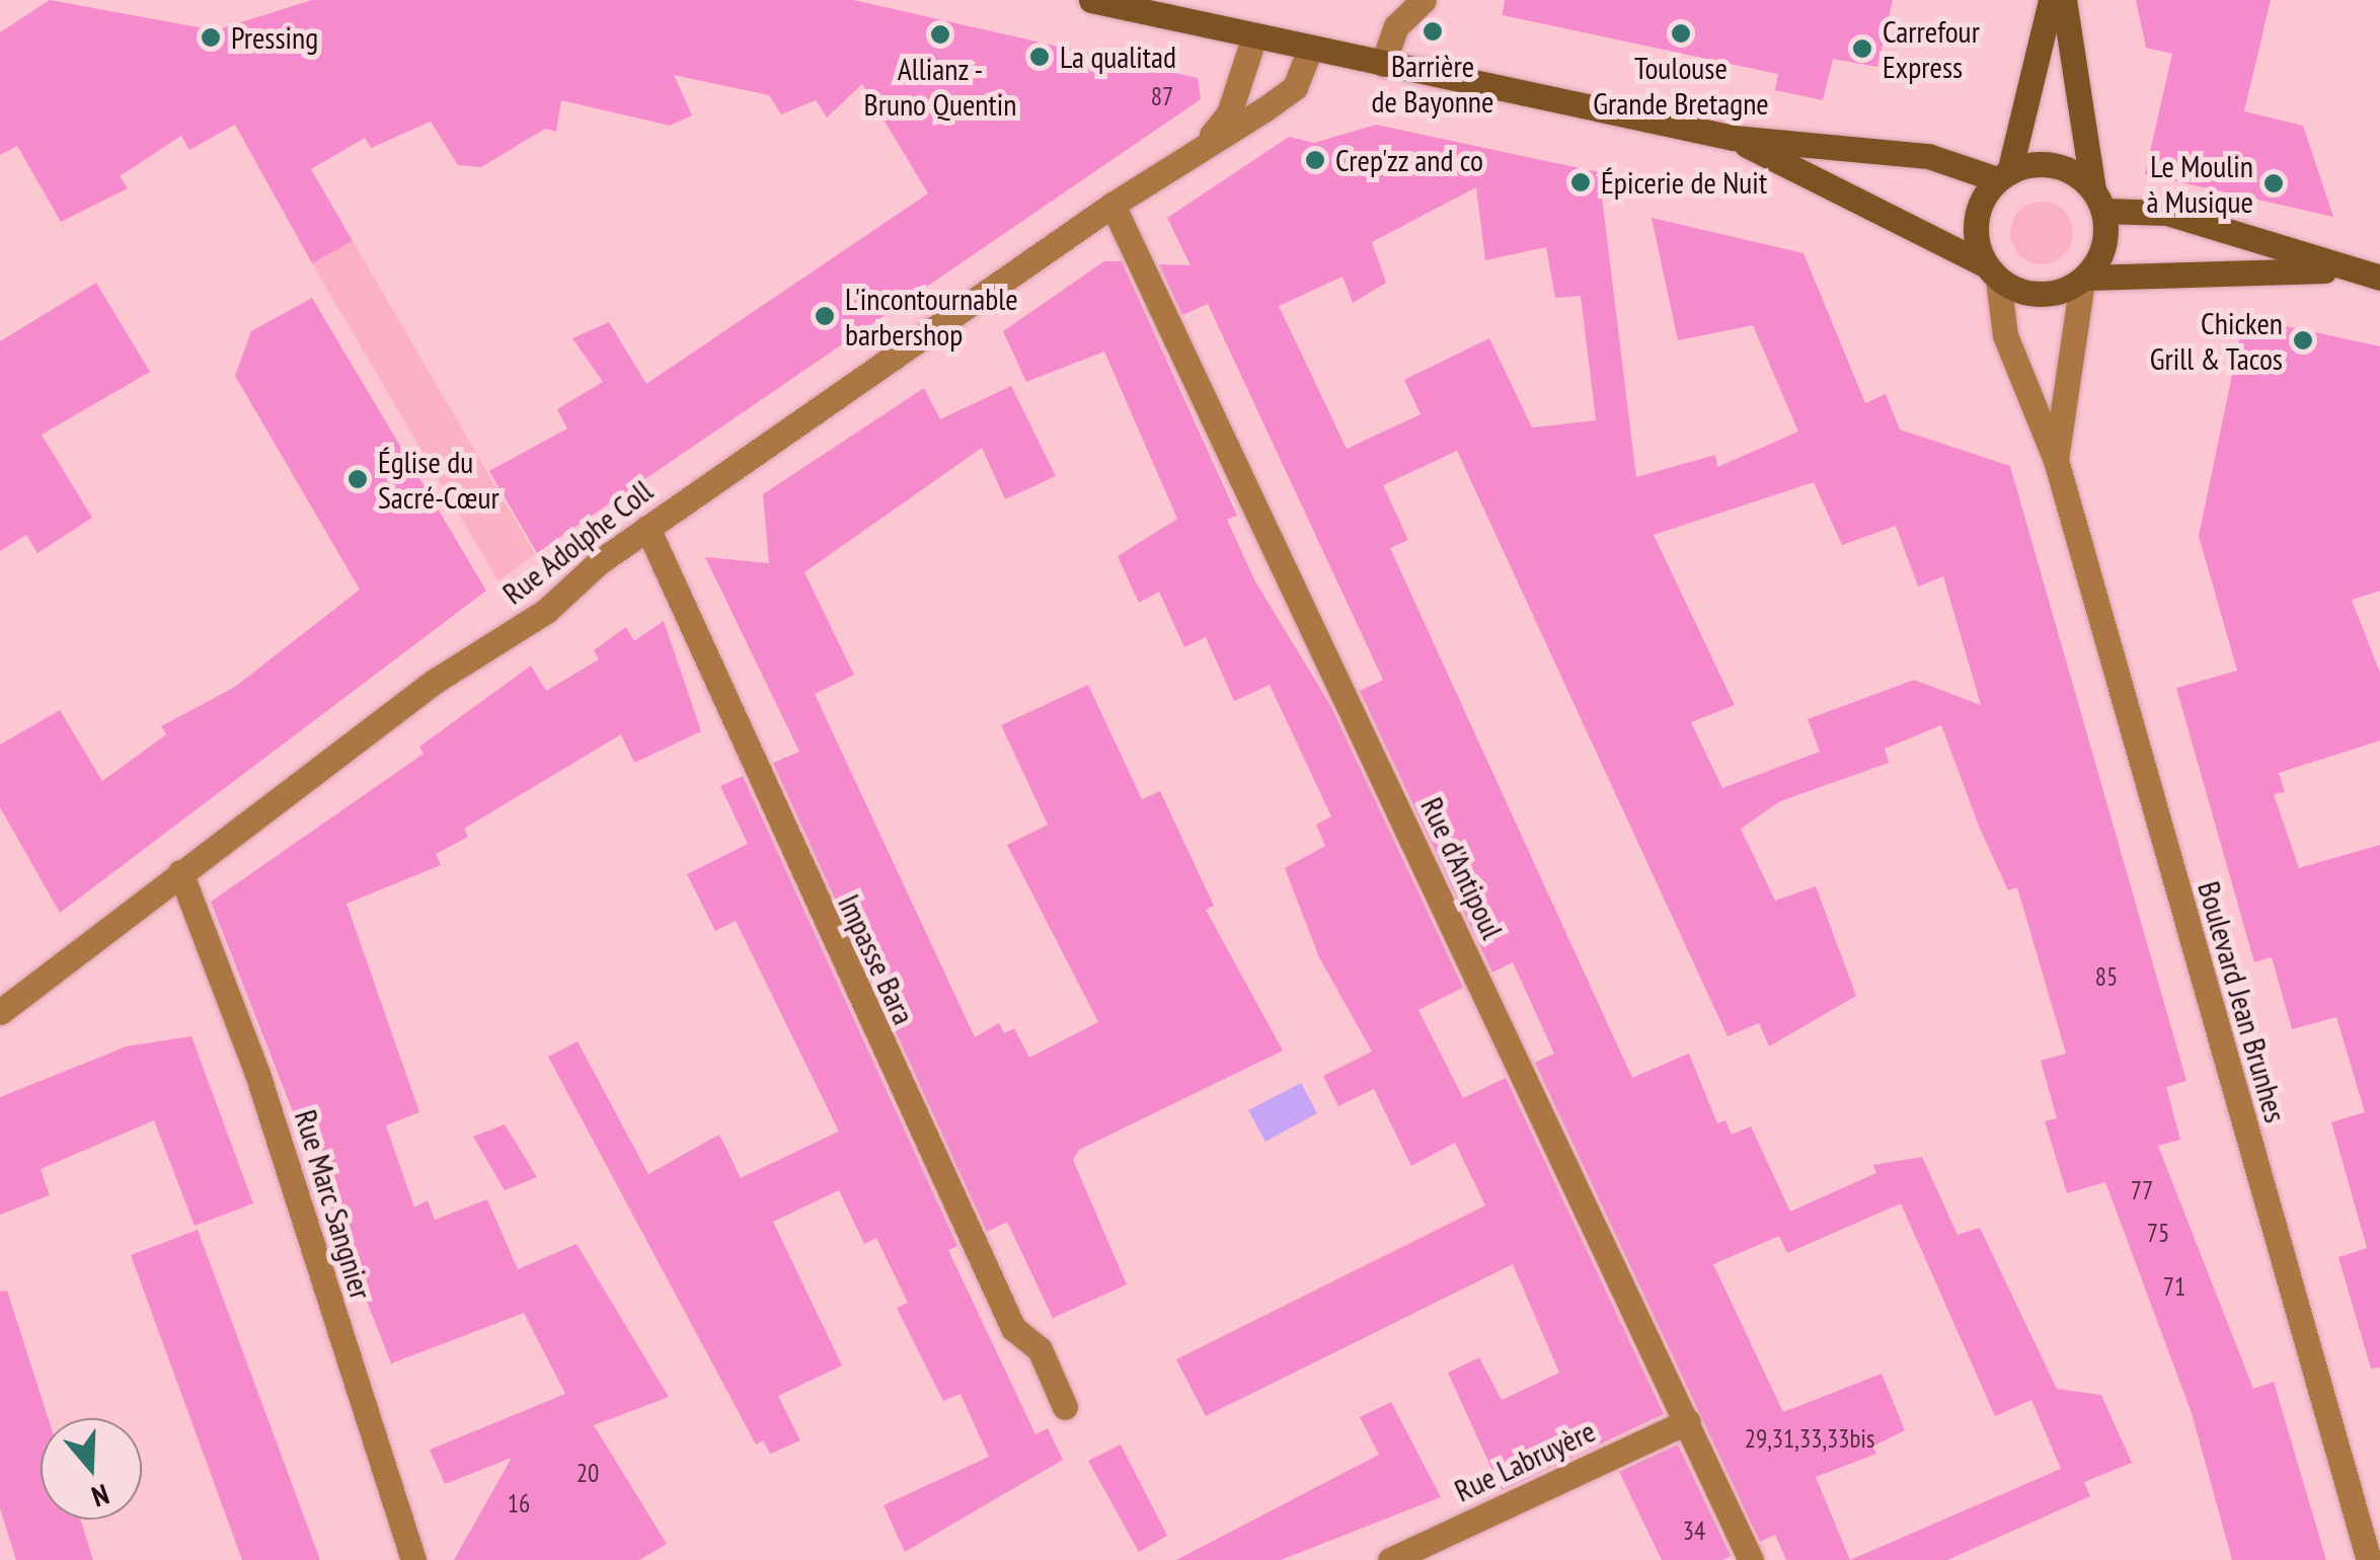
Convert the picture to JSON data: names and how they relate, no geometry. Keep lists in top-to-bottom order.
{
  "streets": {
    "street": [
      "Rue Adolphe Coll",
      "Rue d'Antipoul",
      "Impasse Bara",
      "Boulevard Jean Brunhes",
      "Rue Marc Sangnier",
      "Rue Labruyère"
    ]
  },
  "crossings": [
    ["Rue Adolphe Coll", "Rue d'Antipoul"],
    ["Rue Adolphe Coll", "Impasse Bara"],
    ["Rue Adolphe Coll", "Rue Marc Sangnier"],
    ["Rue d'Antipoul", "Rue Labruyère"]
  ],
  "places": [
    "Barrière de Bayonne",
    "Toulouse Grande Bretagne",
    "Allianz - Bruno Quentin",
    "Pressing",
    "Carrefour Express",
    "La qualitad",
    "Crep'zz and co",
    "Épicerie de Nuit",
    "Le Moulin à Musique",
    "L'incontournable barbershop",
    "Chicken Grill & Tacos",
    "Église du Sacré-Cœur"
  ],
  "house_numbers": [
    "87",
    "85",
    "77",
    "75",
    "71",
    "29,31,33,33bis",
    "20",
    "16",
    "34"
  ],
  "north": "bottom"
}
